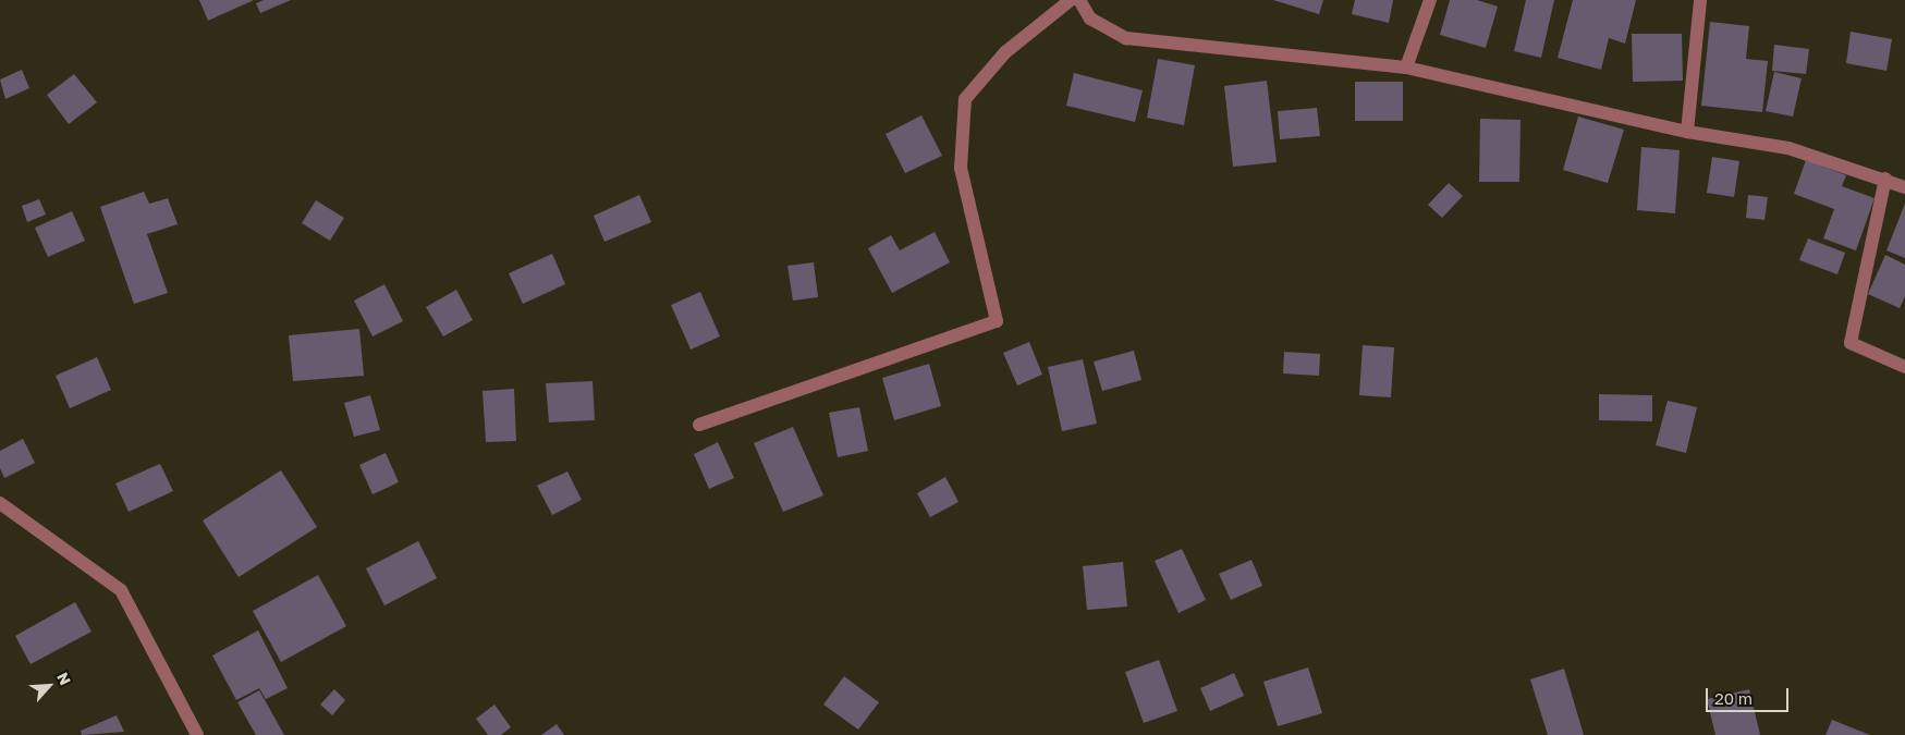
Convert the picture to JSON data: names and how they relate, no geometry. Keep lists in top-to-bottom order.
{
  "scale_bar": "20 m",
  "north": "top right"
}
